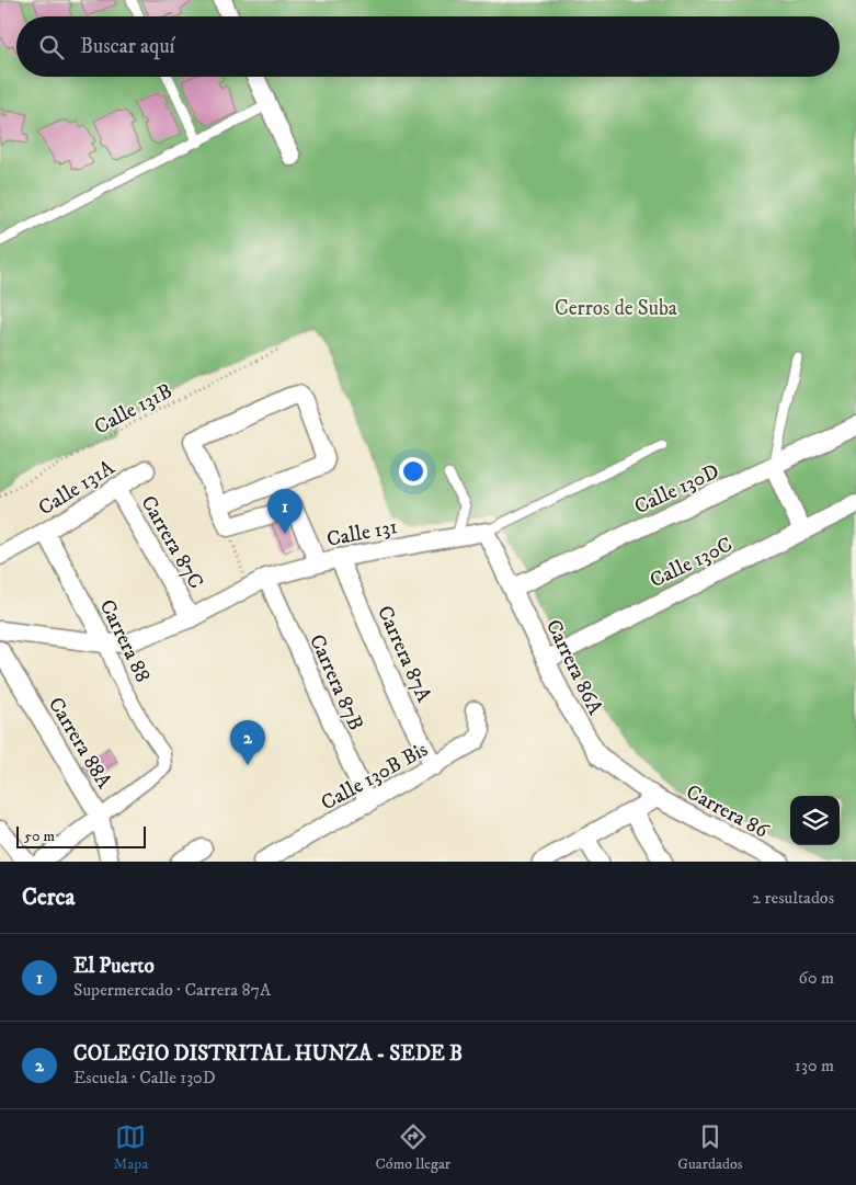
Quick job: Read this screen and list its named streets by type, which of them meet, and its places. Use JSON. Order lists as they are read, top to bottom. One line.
{"streets":{"street":["Calle 131A","Calle 130D","Calle 131","Carrera 87C","Calle 130C","Carrera 88","Carrera 87A","Carrera 86A","Carrera 87B","Carrera 88A","Calle 130B Bis","Carrera 86"],"path":["Calle 131B"]},"crossings":[["Calle 131A","Carrera 87C"],["Calle 131A","Carrera 88"],["Calle 130D","Carrera 86A"],["Calle 131","Carrera 87C"],["Calle 131","Carrera 88"],["Calle 131","Carrera 87A"],["Calle 131","Carrera 86A"],["Calle 131","Carrera 87B"],["Calle 130C","Carrera 86A"],["Carrera 88","Carrera 88A"],["Carrera 87A","Calle 130B Bis"],["Carrera 86A","Carrera 86"],["Carrera 87B","Calle 130B Bis"]],"parks":["Cerros de Suba"],"scale_bar":"50 m","page":{"search":"Buscar aquí","pins":["1","2"],"scale":"50 m","heading":["Cerca","2 resultados"],"list":[{"mark":"1","name":"El Puerto","note":"Supermercado · Carrera 87A","value":"60 m"},{"mark":"2","name":"COLEGIO DISTRITAL HUNZA - SEDE B","note":"Escuela · Calle 130D","value":"130 m"}],"nav":["Mapa","Cómo llegar","Guardados"]}}
